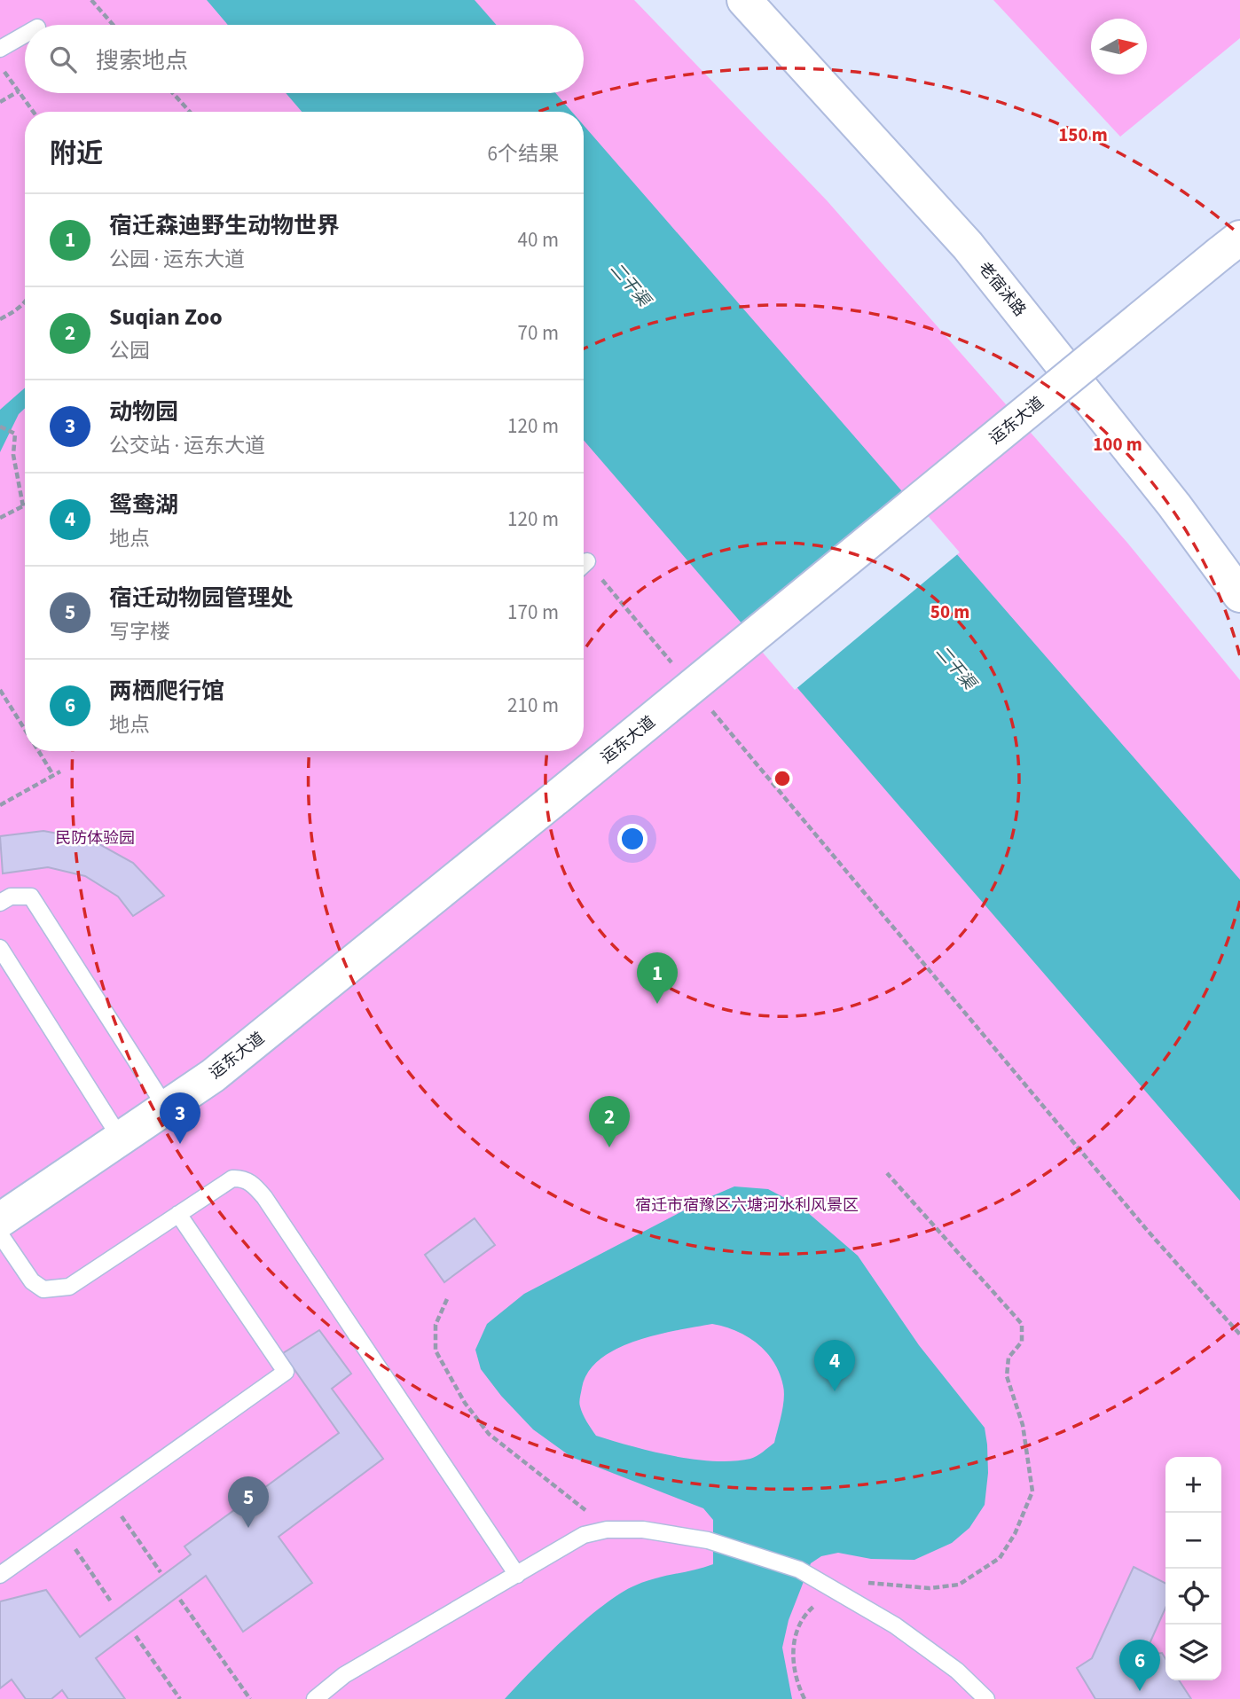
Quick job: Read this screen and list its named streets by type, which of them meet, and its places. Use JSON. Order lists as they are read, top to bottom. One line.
{"streets":{"main road":["老宿沭路","运东大道"]},"water":["二干渠"],"parks":["民防体验园","宿迁市宿豫区六塘河水利风景区"],"north":"right","page":{"search":"搜索地点","heading":["附近","6个结果"],"list":[{"mark":"1","name":"宿迁森迪野生动物世界","note":"公园 · 运东大道","value":"40 m"},{"mark":"2","name":"Suqian Zoo","note":"公园","value":"70 m"},{"mark":"3","name":"动物园","note":"公交站 · 运东大道","value":"120 m"},{"mark":"4","name":"鸳鸯湖","note":"地点","value":"120 m"},{"mark":"5","name":"宿迁动物园管理处","note":"写字楼","value":"170 m"},{"mark":"6","name":"两栖爬行馆","note":"地点","value":"210 m"}],"pins":["1","3","2","4","5","6"],"map_buttons":["+","−"]},"rings":["150 m","100 m","50 m"]}
